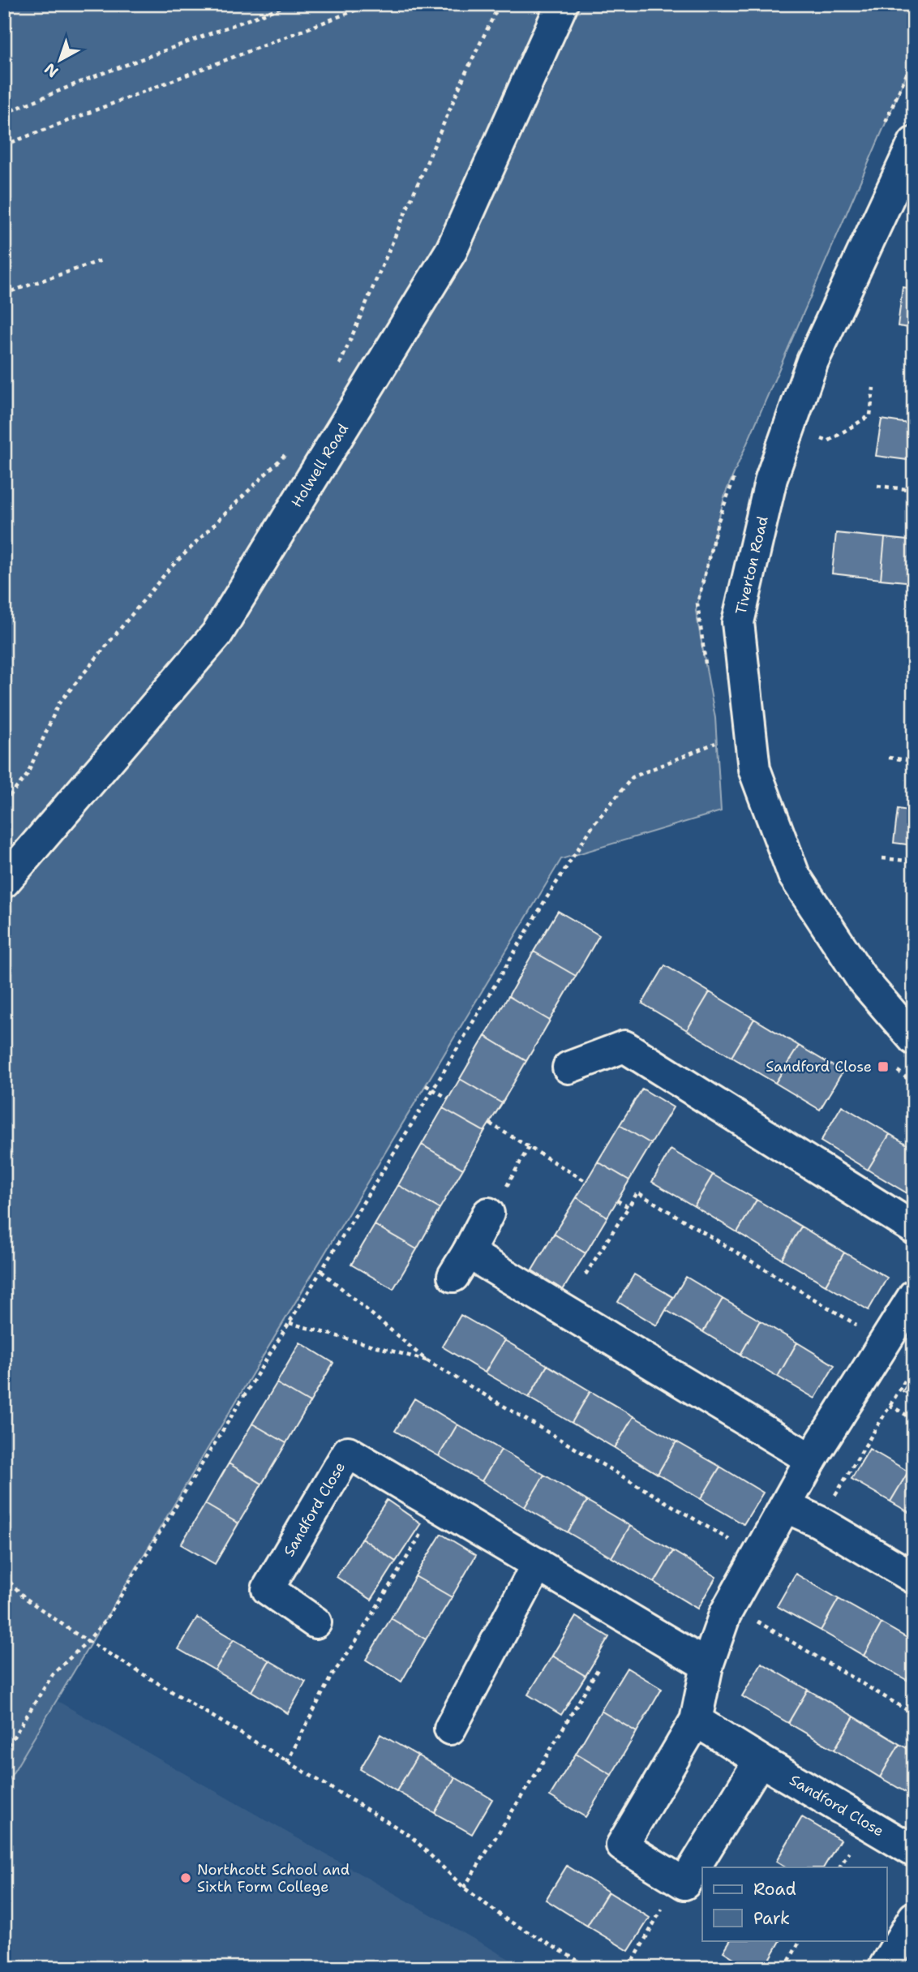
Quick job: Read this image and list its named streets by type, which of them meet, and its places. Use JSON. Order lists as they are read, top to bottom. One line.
{"streets":{"street":["Holwell Road","Tiverton Road","Sandford Close"]},"places":{"transit":["Sandford Close"],"other":["Northcott School and Sixth Form College"]},"legend":["Road","Park"],"north":"bottom left"}
